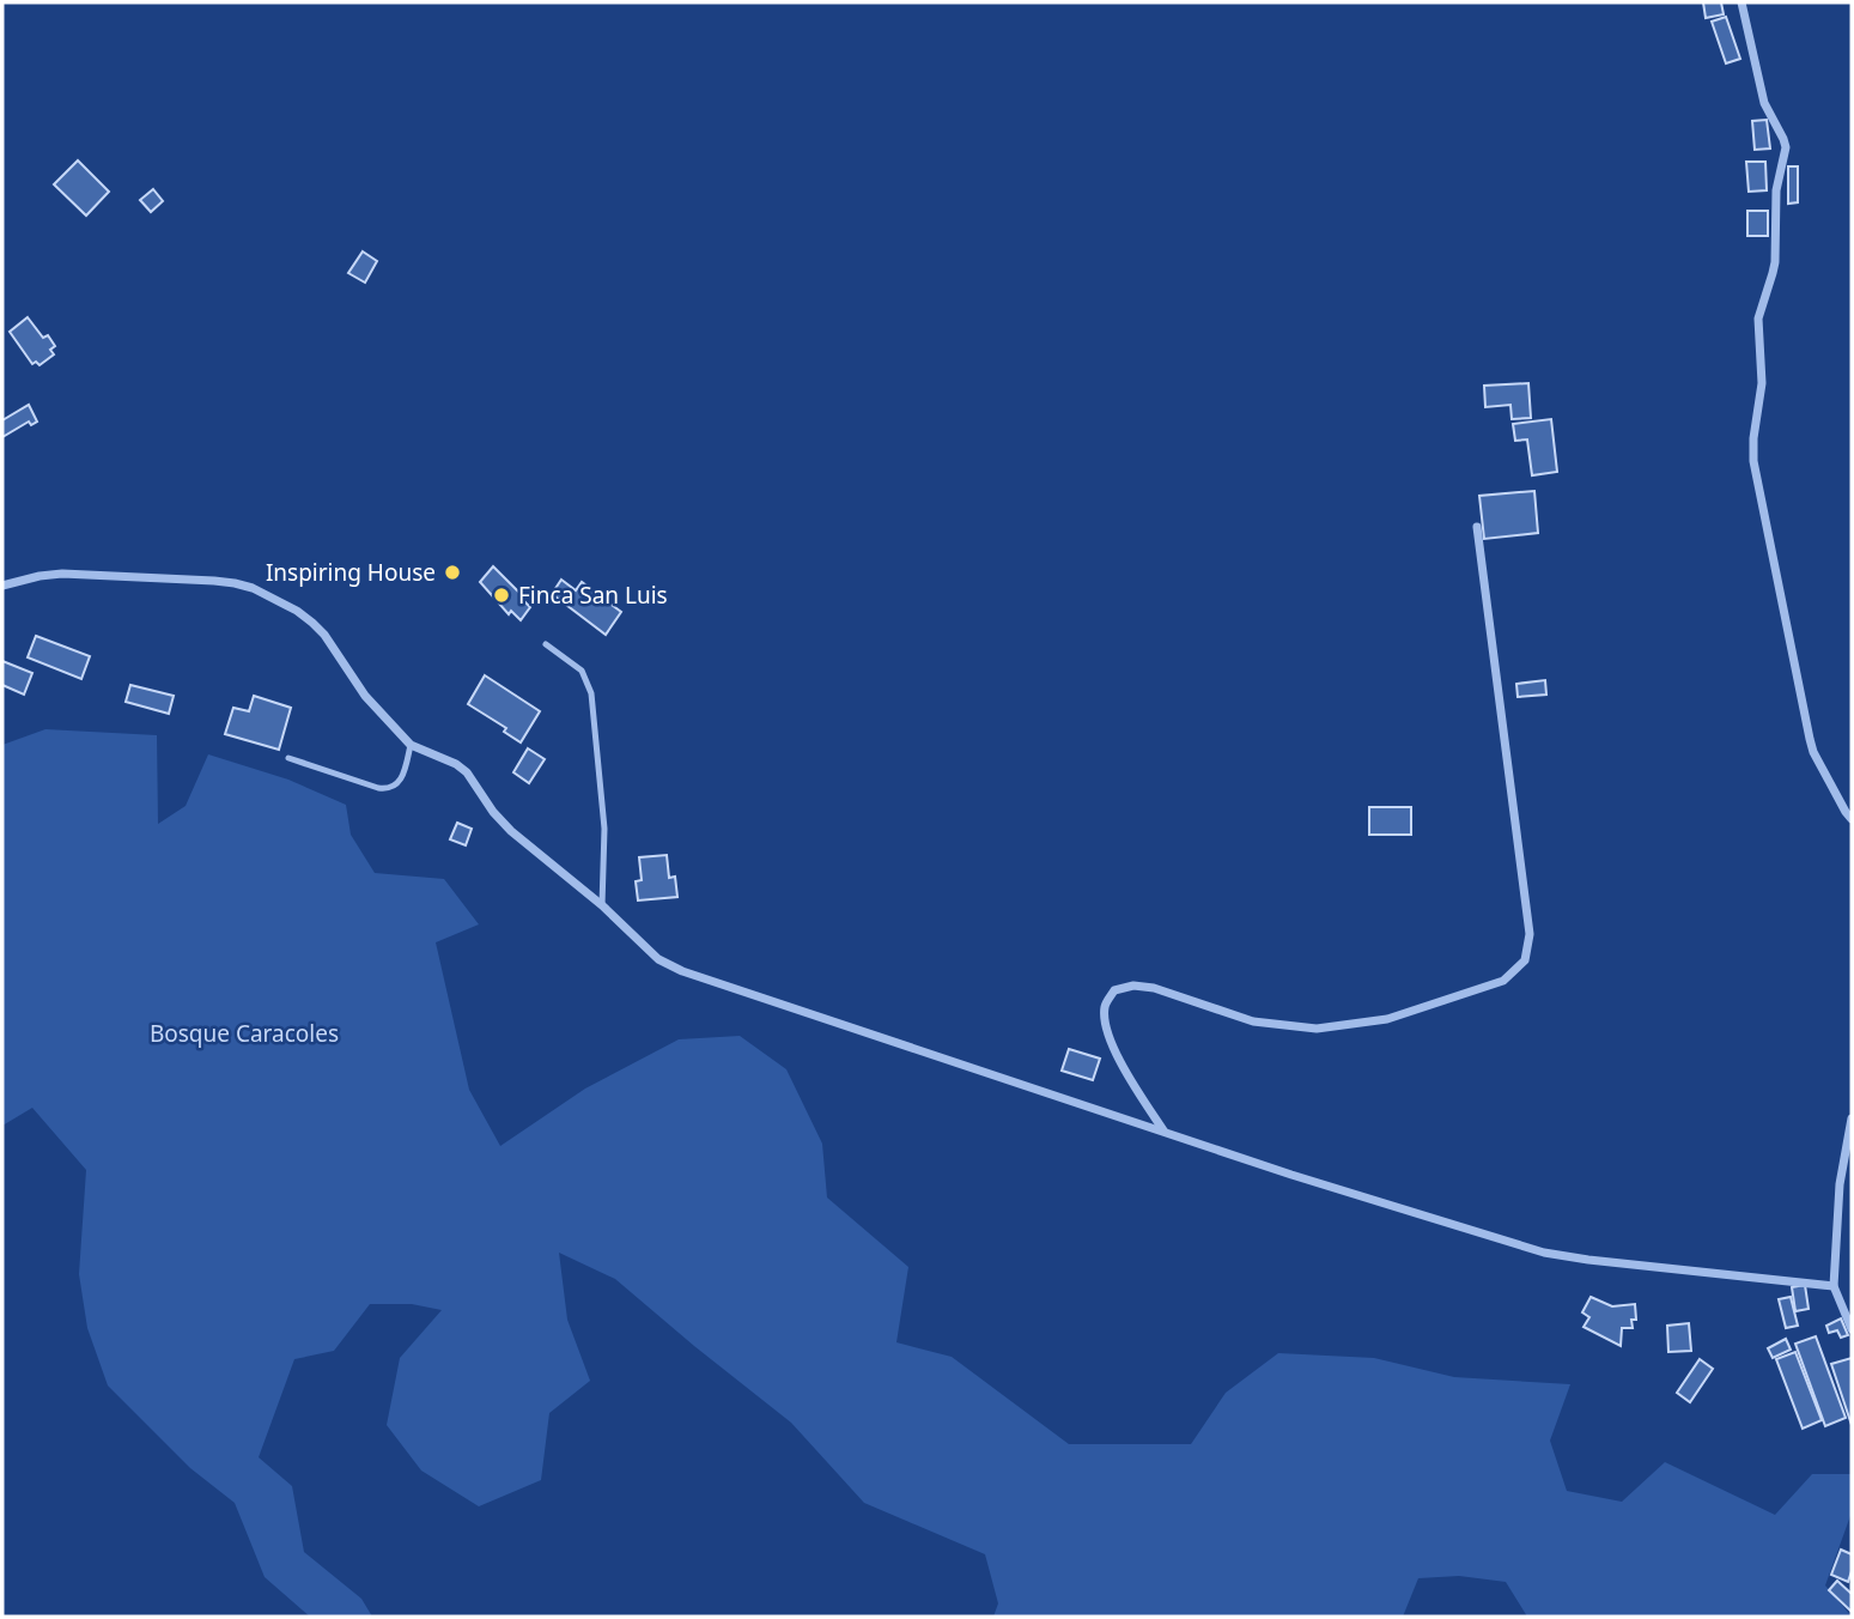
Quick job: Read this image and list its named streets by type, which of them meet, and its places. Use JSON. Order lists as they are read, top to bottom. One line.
{"parks":["Bosque Caracoles"],"places":["Inspiring House","Finca San Luis"]}
